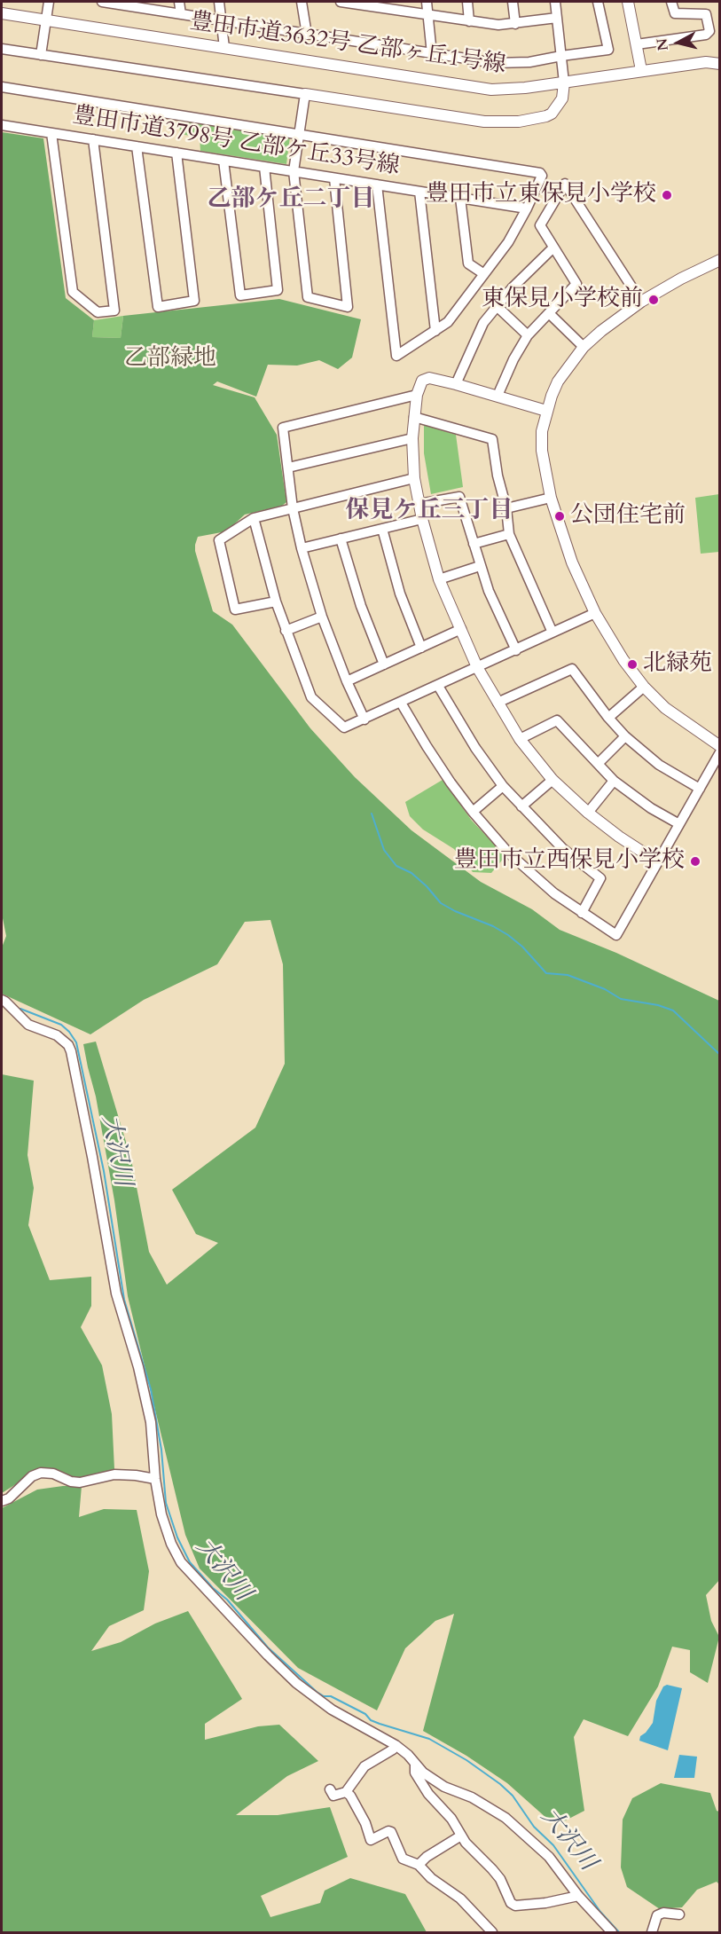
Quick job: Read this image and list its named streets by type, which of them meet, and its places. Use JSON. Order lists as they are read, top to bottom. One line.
{"streets":{"street":["豊田市道3632号 乙部ヶ丘1号線","豊田市道3798号 乙部ケ丘33号線"]},"districts":["乙部ケ丘二丁目","保見ケ丘三丁目"],"water":["大沢川"],"parks":["乙部緑地"],"places":["豊田市立東保見小学校","東保見小学校前","公団住宅前","北緑苑","豊田市立西保見小学校"],"north":"left"}
